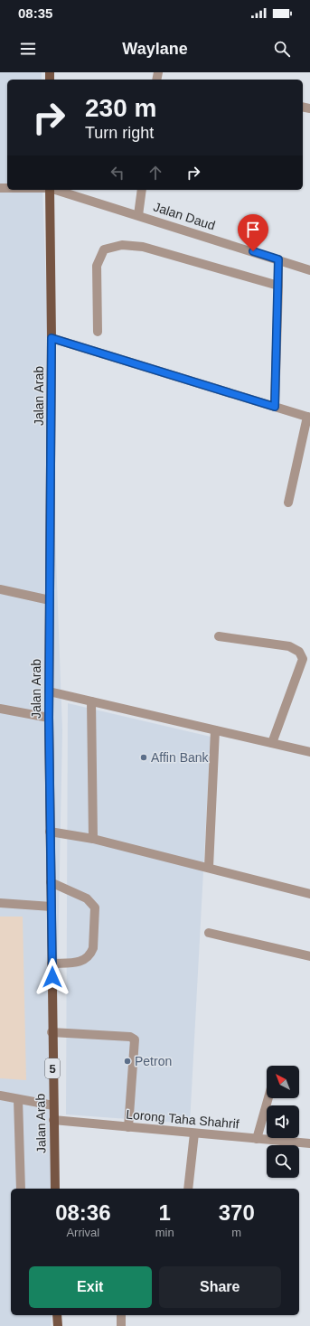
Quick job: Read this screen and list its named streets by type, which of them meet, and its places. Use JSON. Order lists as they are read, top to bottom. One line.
{"streets":{"main road":["Jalan Arab","5"],"street":["Jalan Daud","Lorong Taha Shahrif"]},"crossings":[["Jalan Arab","Lorong Taha Shahrif"]],"places":["Affin Bank","Petron"],"north":"top left","page":{"status":"08:35","header":"Waylane","turn":["230 m","Turn right"],"eta":["08:36","Arrival","1","min","370","m"],"buttons":["Exit","Share"]}}
